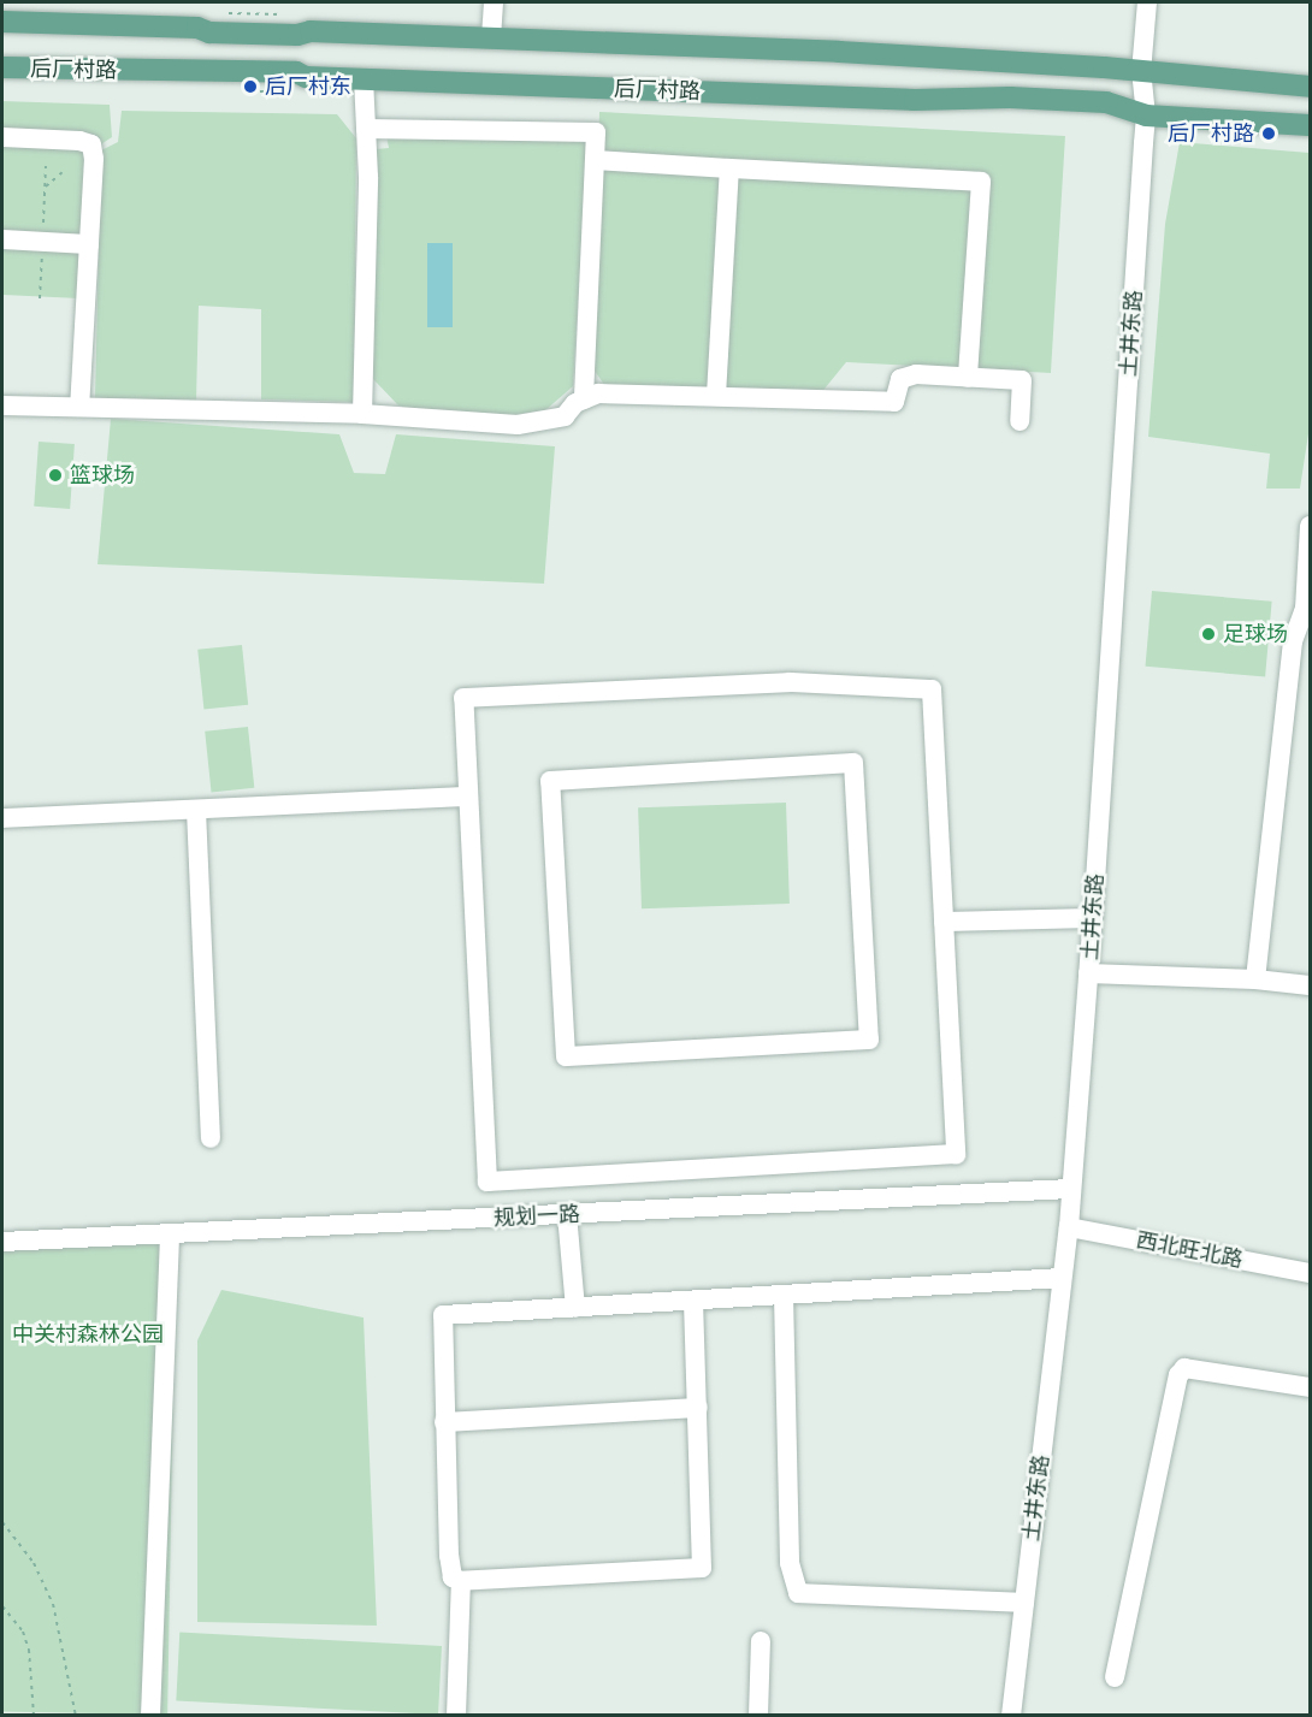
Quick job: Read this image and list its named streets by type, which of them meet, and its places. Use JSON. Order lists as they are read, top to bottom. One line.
{"streets":{"main road":["后厂村路"],"street":["土井东路","规划一路","西北旺北路"]},"crossings":[["后厂村路","土井东路"],["土井东路","规划一路"],["土井东路","西北旺北路"]],"parks":["中关村森林公园"],"places":["后厂村东","后厂村路","篮球场","足球场"]}
